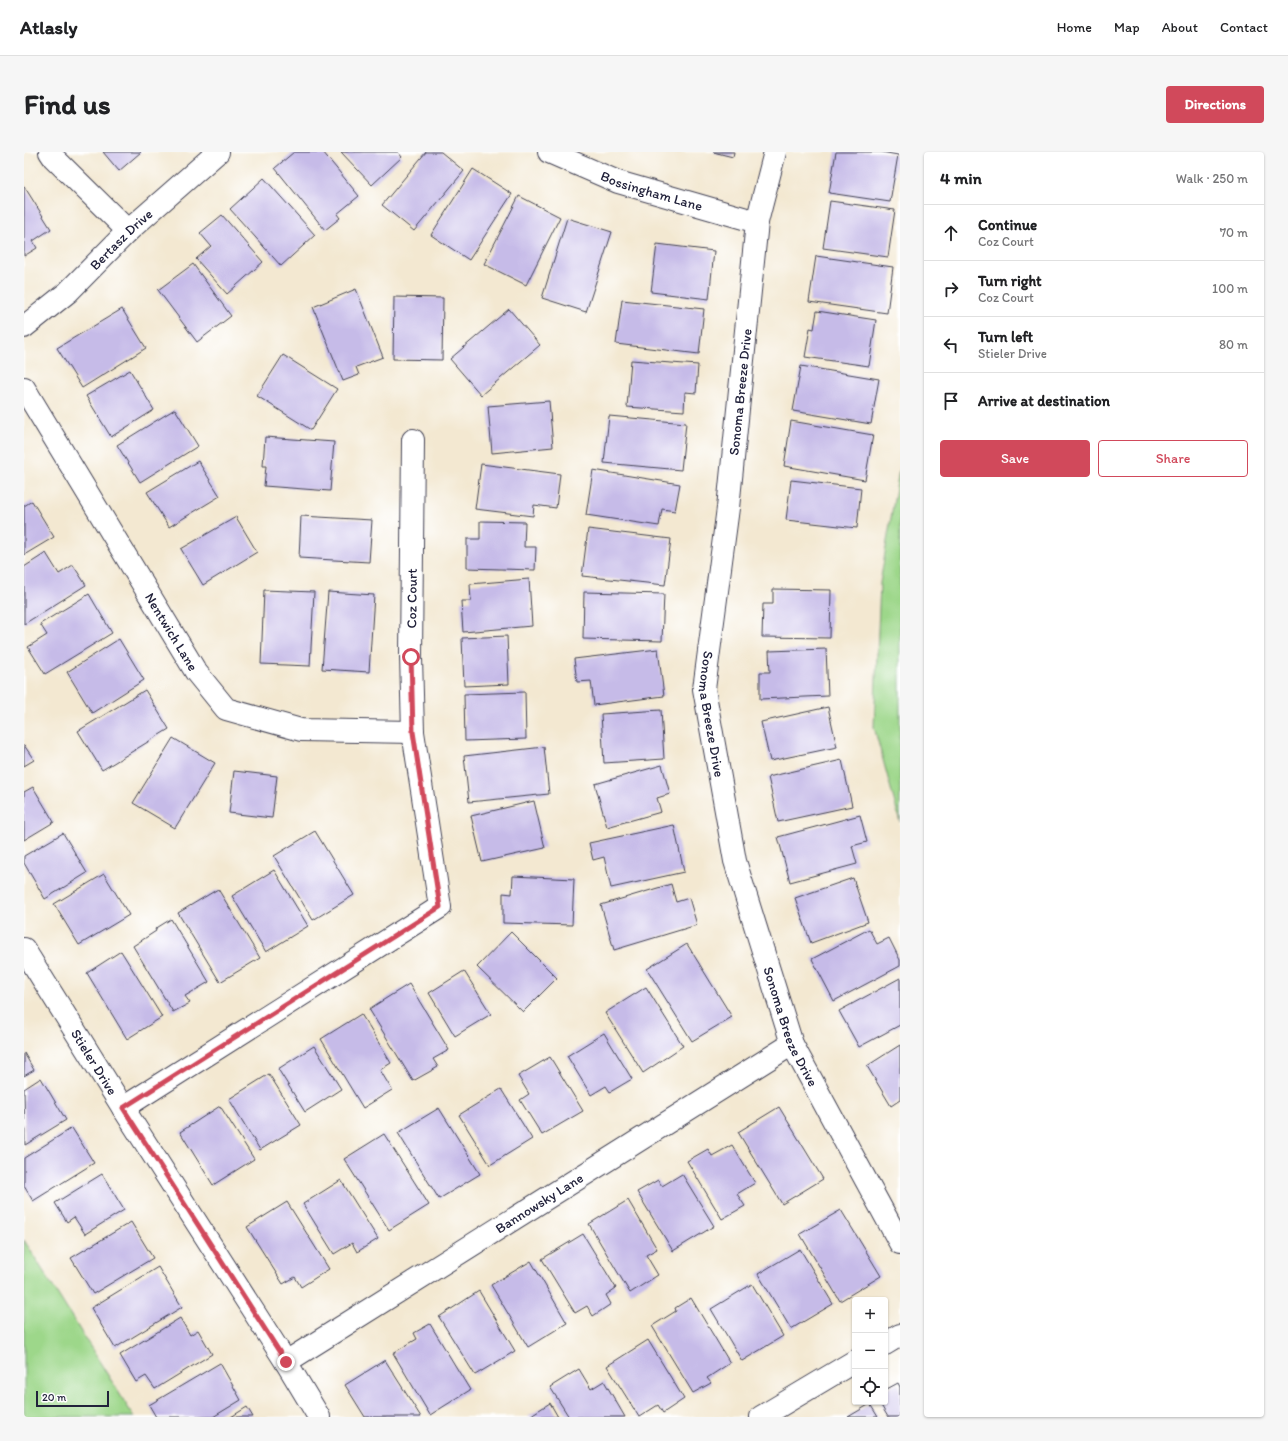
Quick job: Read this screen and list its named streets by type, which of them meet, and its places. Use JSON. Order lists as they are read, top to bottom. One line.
{"streets":{"street":["Bossingham Lane","Bertasz Drive","Sonoma Breeze Drive","Coz Court","Nentwich Lane","Stieler Drive","Bannowsky Lane"]},"crossings":[["Bossingham Lane","Sonoma Breeze Drive"],["Sonoma Breeze Drive","Bannowsky Lane"],["Coz Court","Nentwich Lane"],["Coz Court","Stieler Drive"],["Stieler Drive","Bannowsky Lane"]],"scale_bar":"20 m","page":{"header":"Atlasly","nav":["Home","Map","About","Contact"],"buttons":["Directions",["Save","Share"]],"title":"Find us","heading":["4 min","Walk · 250 m"],"list":[["Continue","Coz Court","70 m"],["Turn right","Coz Court","100 m"],["Turn left","Stieler Drive","80 m"],"Arrive at destination"],"map_buttons":["+","−"],"scale":"20 m"}}
